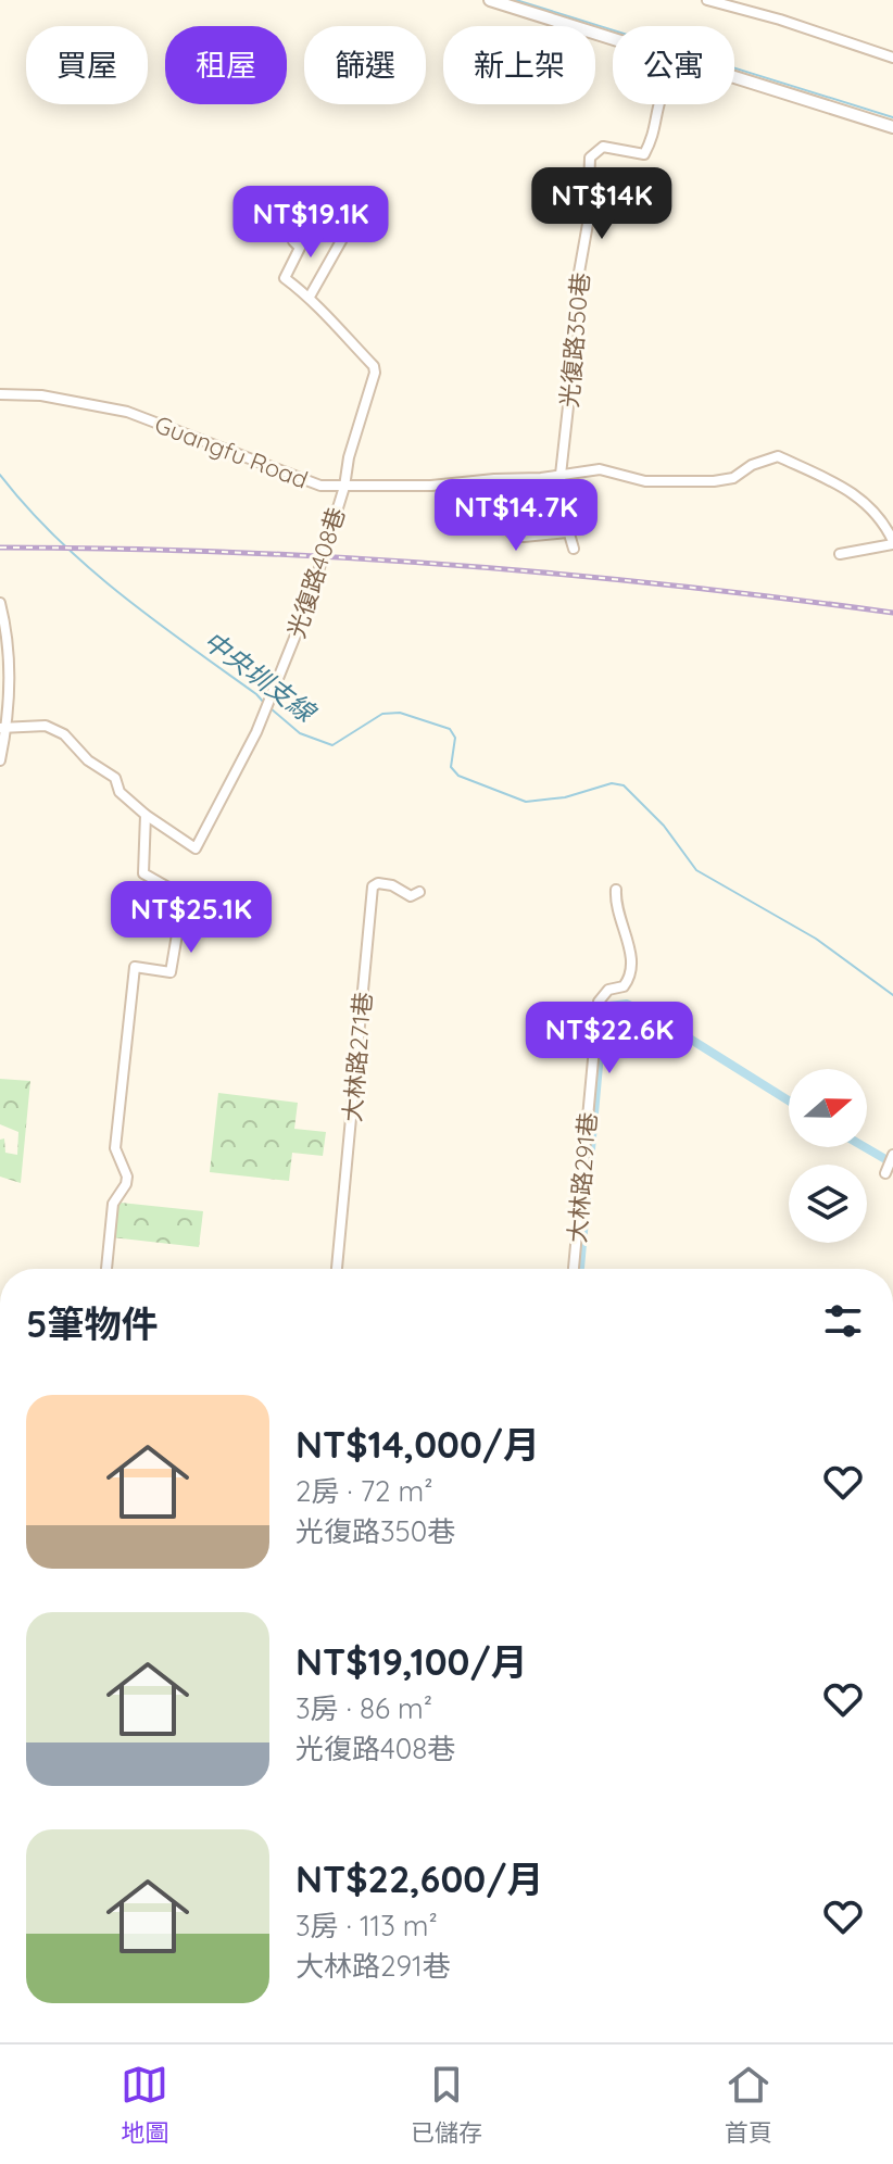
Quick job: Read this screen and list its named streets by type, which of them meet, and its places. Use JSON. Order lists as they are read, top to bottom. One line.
{"streets":{"street":["光復路350巷","Guangfu Road","光復路408巷","大林路271巷","大林路291巷"]},"crossings":[["光復路350巷","Guangfu Road"],["Guangfu Road","光復路408巷"]],"water":["中央圳支線"],"north":"right","page":{"chip":["買屋","租屋","篩選","新上架","公寓"],"price":["NT$14K","NT$19.1K","NT$14.7K","NT$25.1K","NT$22.6K"],"heading":"5筆物件","list":[{"name":"NT$14,000/月","note":"2房 · 72 m² · 光復路350巷"},{"name":"NT$19,100/月","note":"3房 · 86 m² · 光復路408巷"},{"name":"NT$22,600/月","note":"3房 · 113 m² · 大林路291巷"}],"tabs":["地圖","已儲存","首頁"]}}
